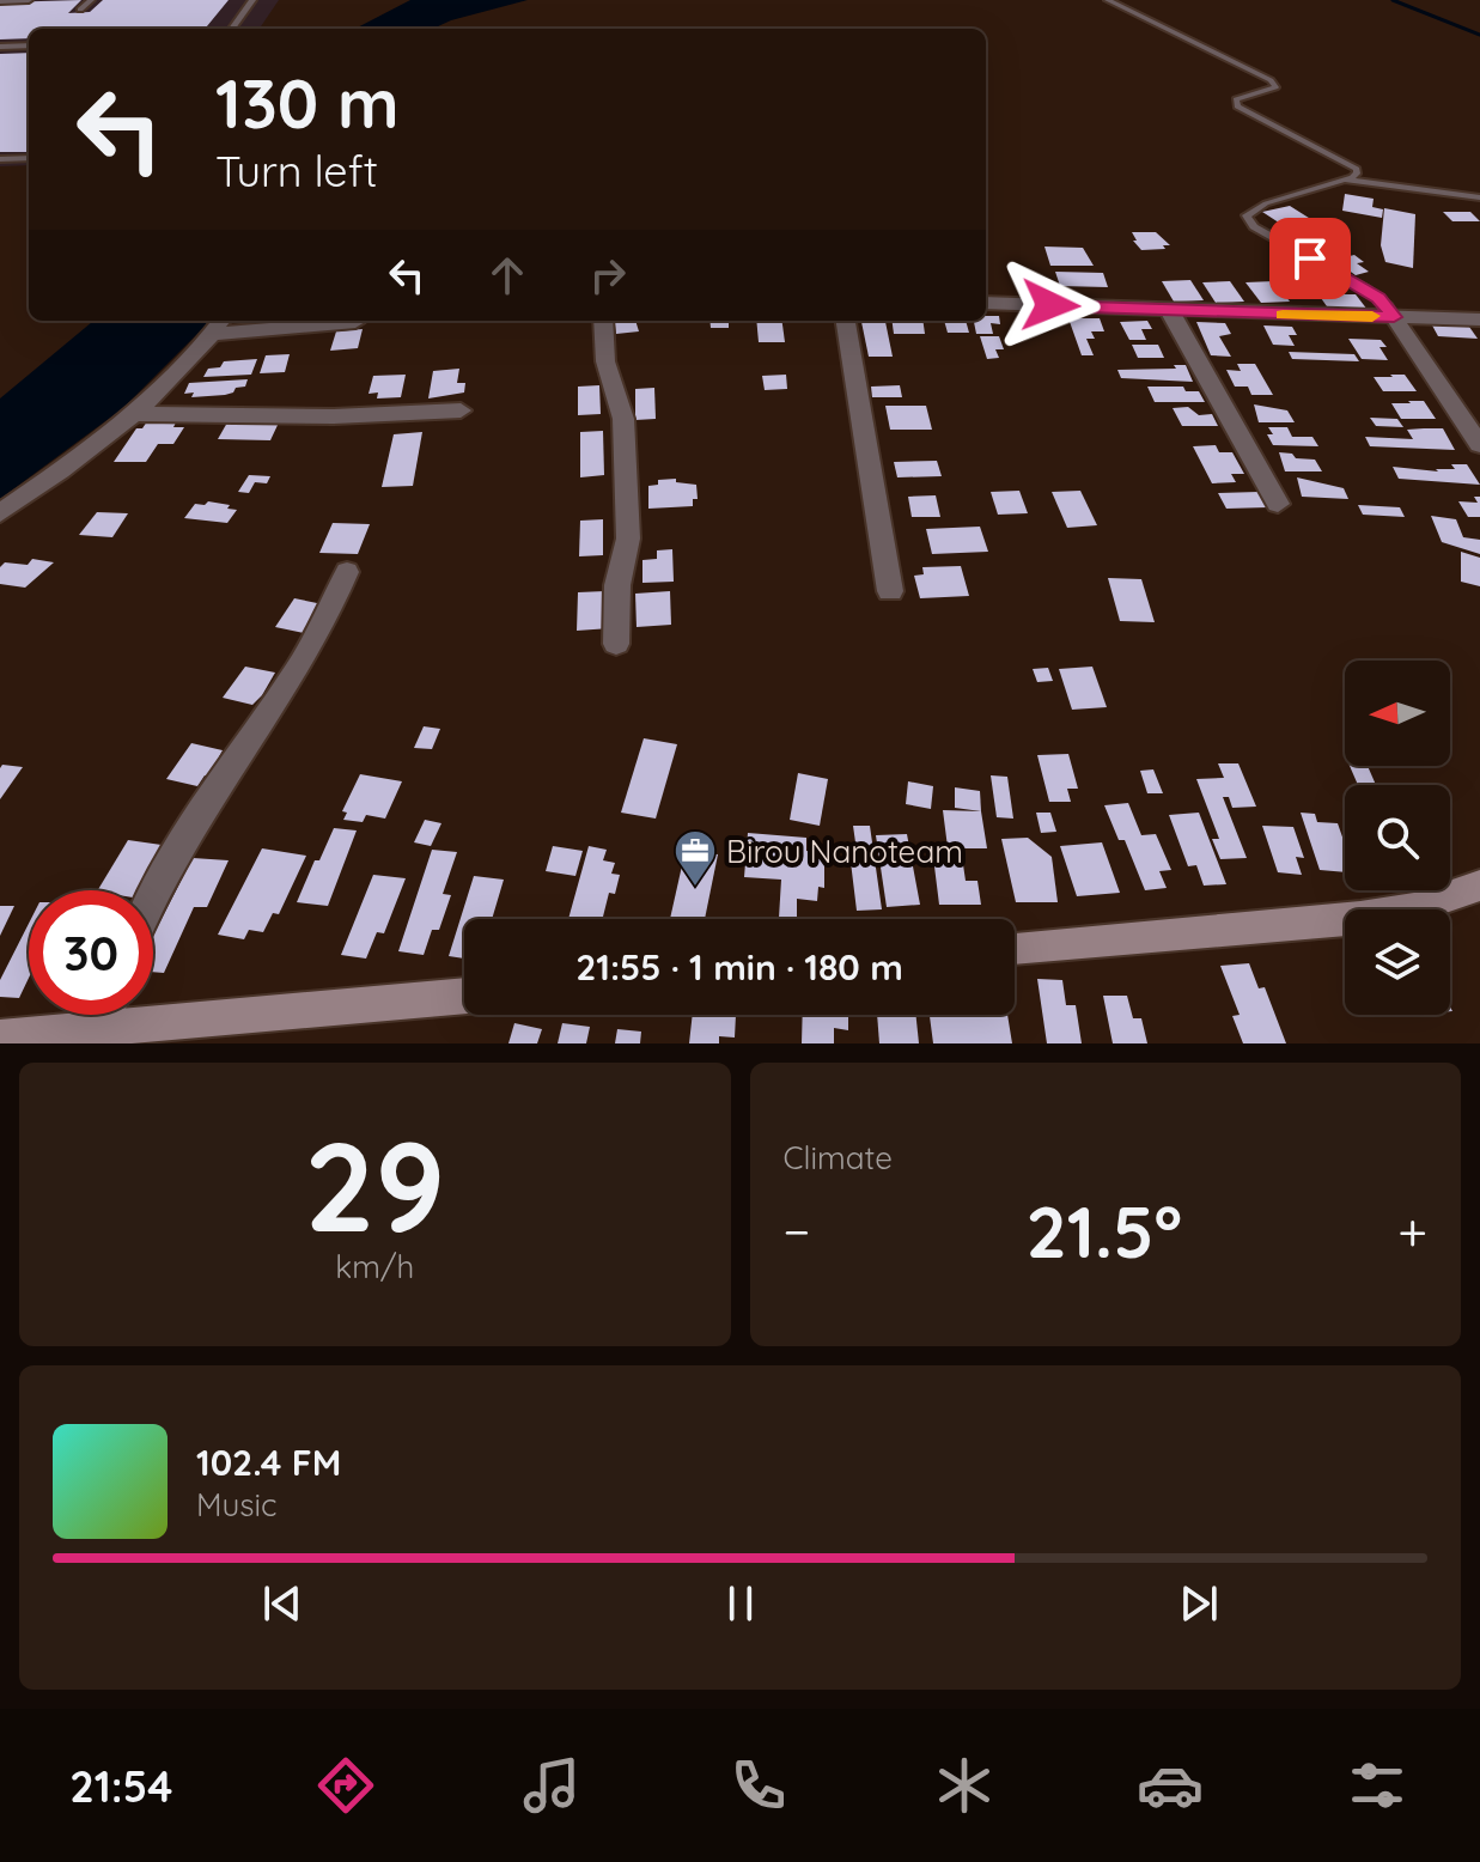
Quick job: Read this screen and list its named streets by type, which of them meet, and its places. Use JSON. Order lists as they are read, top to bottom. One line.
{"places":{"office":["Birou Nanoteam"]},"north":"left","page":{"turn":["130 m","Turn left"],"limit":"30","trip":"21:55 · 1 min · 180 m","tile":[["29","km/h"],"Climate"],"heat":["−","21.5°","+"],"song":["102.4 FM","Music"],"tabs":"21:54"}}
